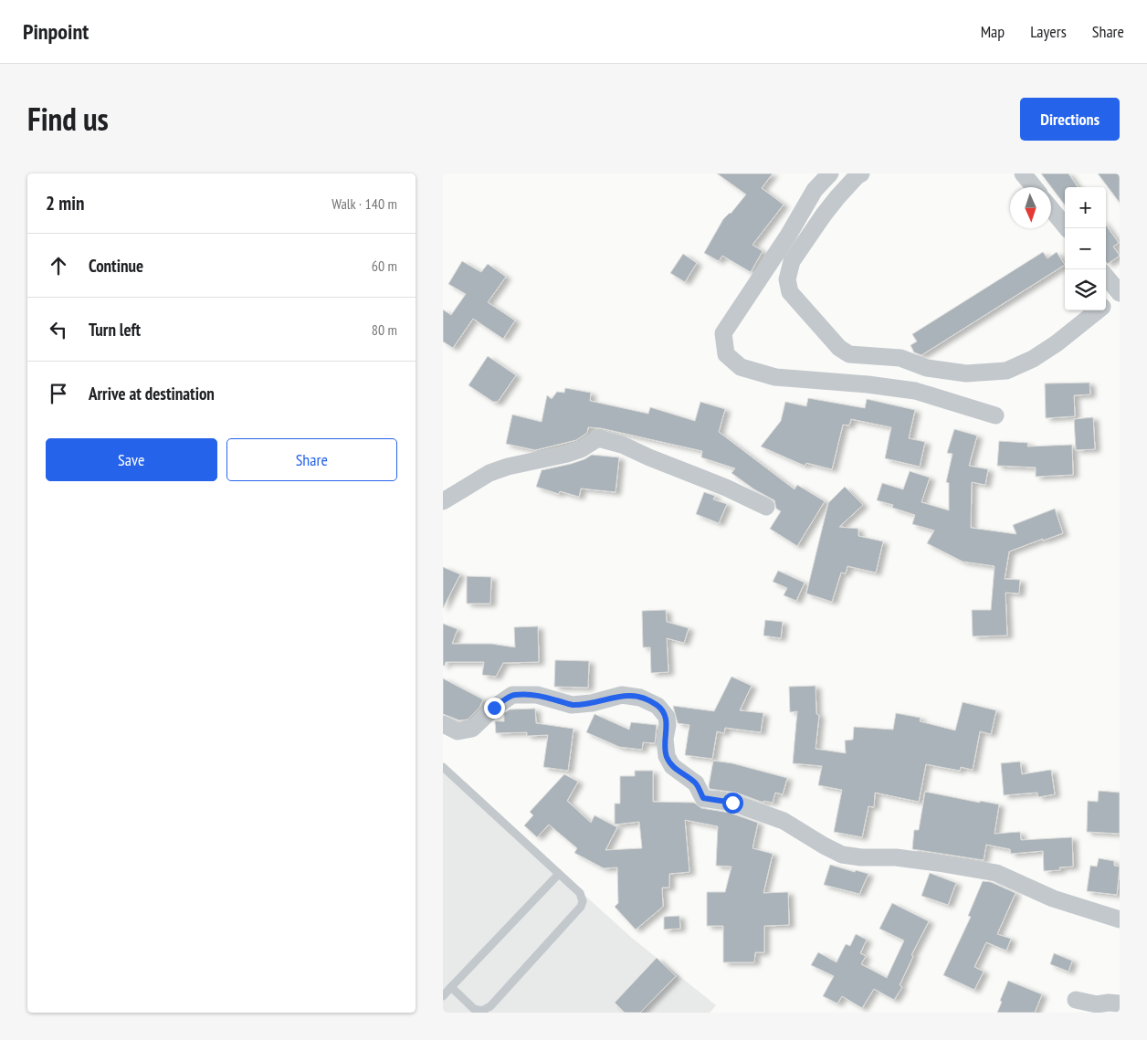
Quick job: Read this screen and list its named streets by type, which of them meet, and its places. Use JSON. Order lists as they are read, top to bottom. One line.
{"north":"bottom","page":{"header":"Pinpoint","nav":["Map","Layers","Share"],"title":"Find us","buttons":["Directions",["Save","Share"]],"heading":["2 min","Walk · 140 m"],"map_buttons":["+","−"],"list":[["Continue","60 m"],["Turn left","80 m"],"Arrive at destination"]}}
